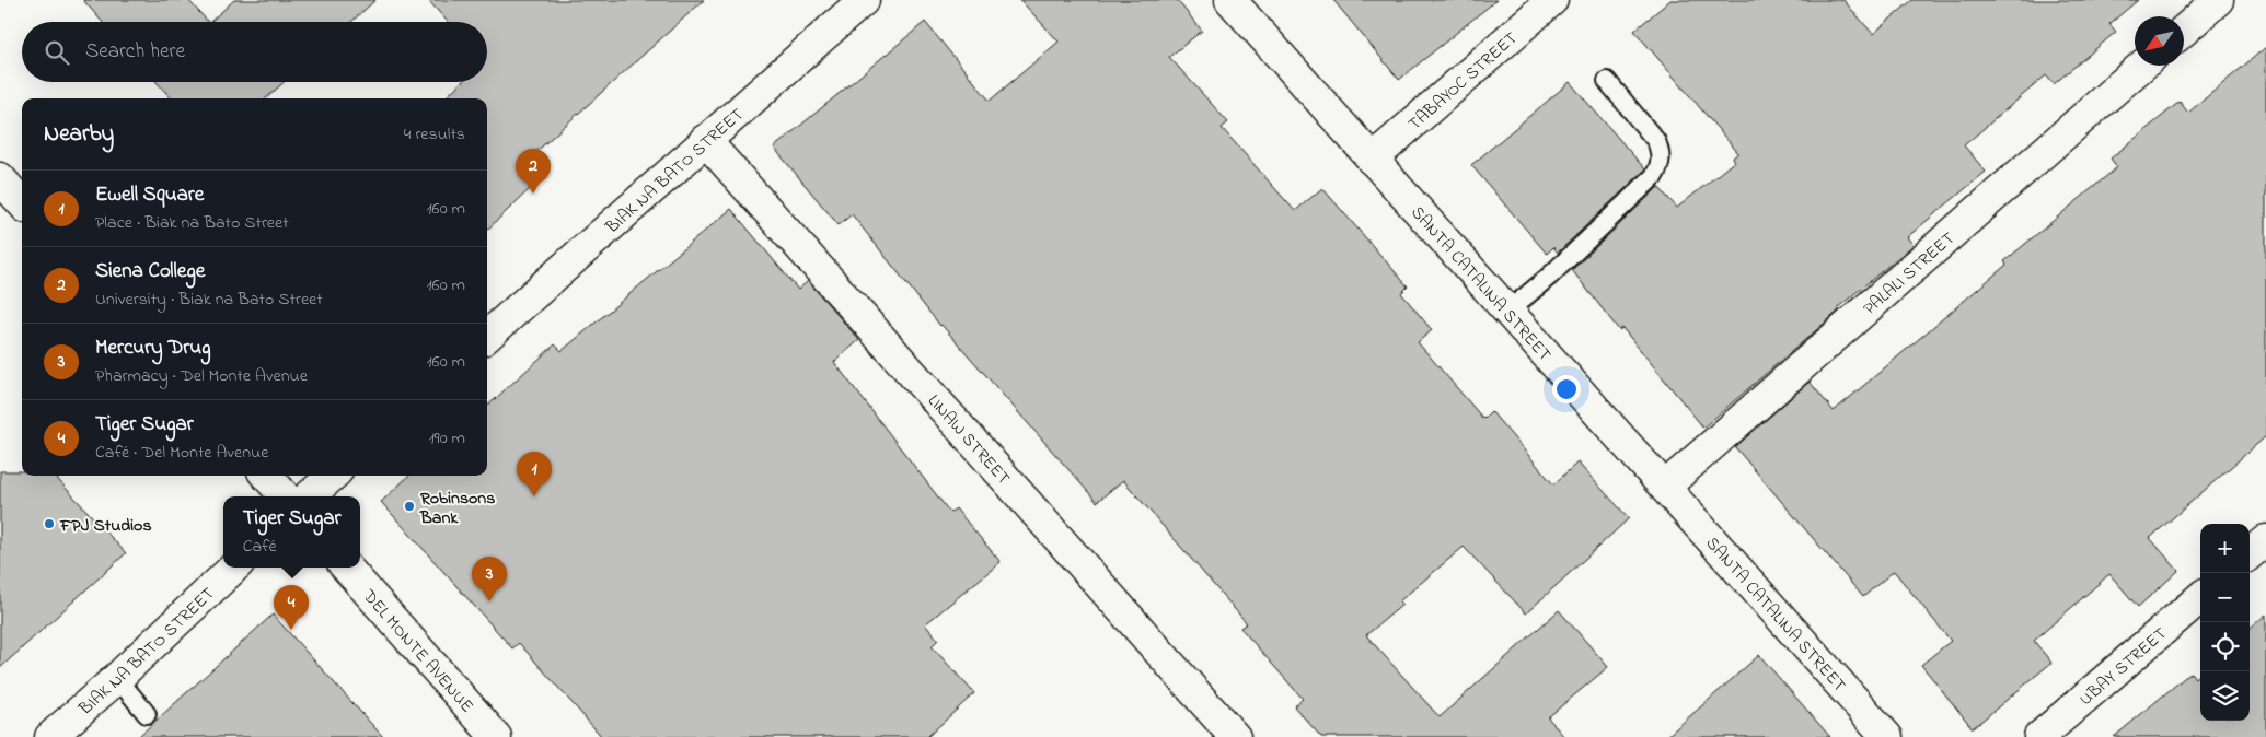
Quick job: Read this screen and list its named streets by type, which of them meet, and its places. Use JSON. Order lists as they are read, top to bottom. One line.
{"streets":{"street":["TABAYOC STREET","BIAK NA BATO STREET","PALALI STREET","SANTA CATALINA STREET","LINAW STREET","DEL MONTE AVENUE","UBAY STREET"]},"crossings":[["TABAYOC STREET","SANTA CATALINA STREET"],["BIAK NA BATO STREET","LINAW STREET"],["PALALI STREET","SANTA CATALINA STREET"]],"places":["Robinsons Bank","FPJ Studios"],"north":"bottom left","page":{"search":"Search here","heading":["Nearby","4 results"],"pins":["2","1","3","4"],"list":[{"mark":"1","name":"Ewell Square","note":"Place · Biak na Bato Street","value":"160 m"},{"mark":"2","name":"Siena College","note":"University · Biak na Bato Street","value":"160 m"},{"mark":"3","name":"Mercury Drug","note":"Pharmacy · Del Monte Avenue","value":"160 m"},{"mark":"4","name":"Tiger Sugar","note":"Café · Del Monte Avenue","value":"190 m"}],"popup":["Tiger Sugar","Café"],"map_buttons":["+","−"]}}
